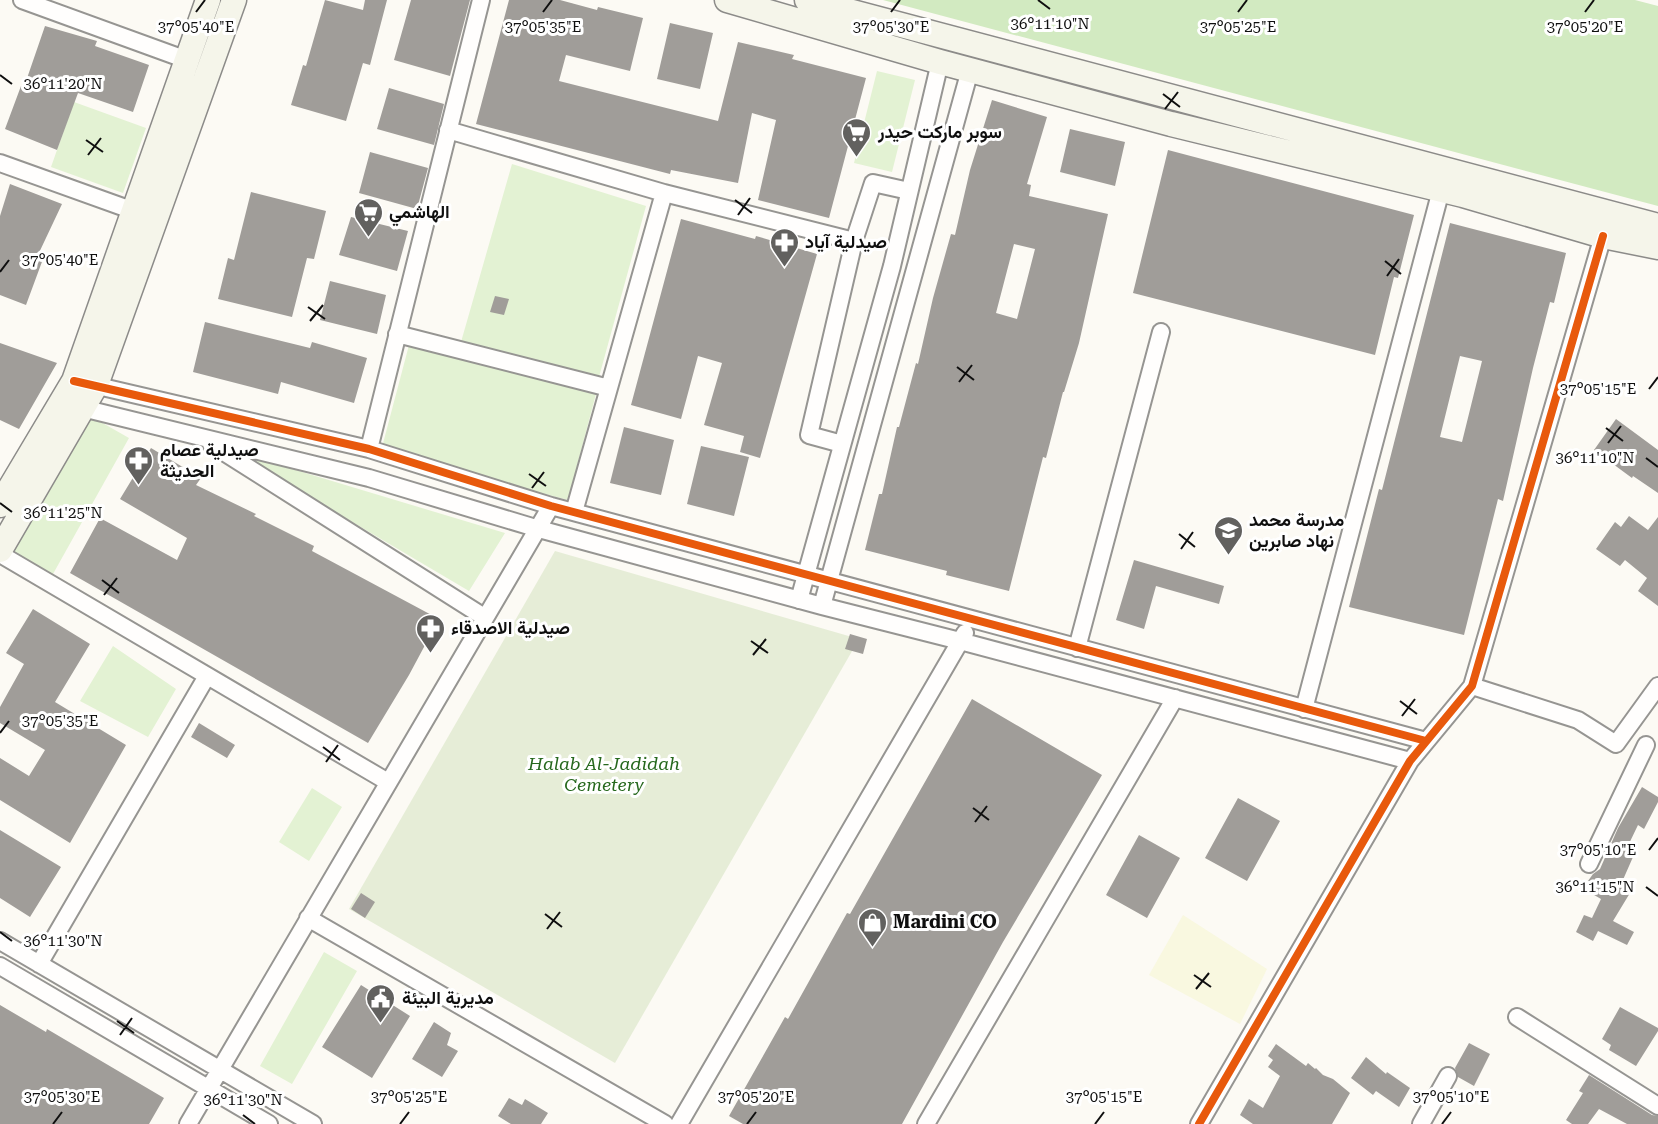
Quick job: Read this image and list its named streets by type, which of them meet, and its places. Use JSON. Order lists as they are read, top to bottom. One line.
{"parks":["Halab Al-Jadidah Cemetery"],"places":{"supermarket":["سوبر ماركت حيدر","الهاشمي"],"pharmacy":["صيدلية آياد","صيدلية عصام الحديثة","صيدلية الاصدقاء"],"school or university":["مدرسة محمد نهاد صابرين"],"shop":["Mardini CO"],"public building":["مديرية البيئة"]},"coordinates":["36°11'10\"N","37°05'40\"E","37°05'35\"E","37°05'30\"E","37°05'25\"E","37°05'20\"E","36°11'20\"N","37°05'15\"E","36°11'25\"N","37°05'10\"E","36°11'15\"N","36°11'30\"N"]}
